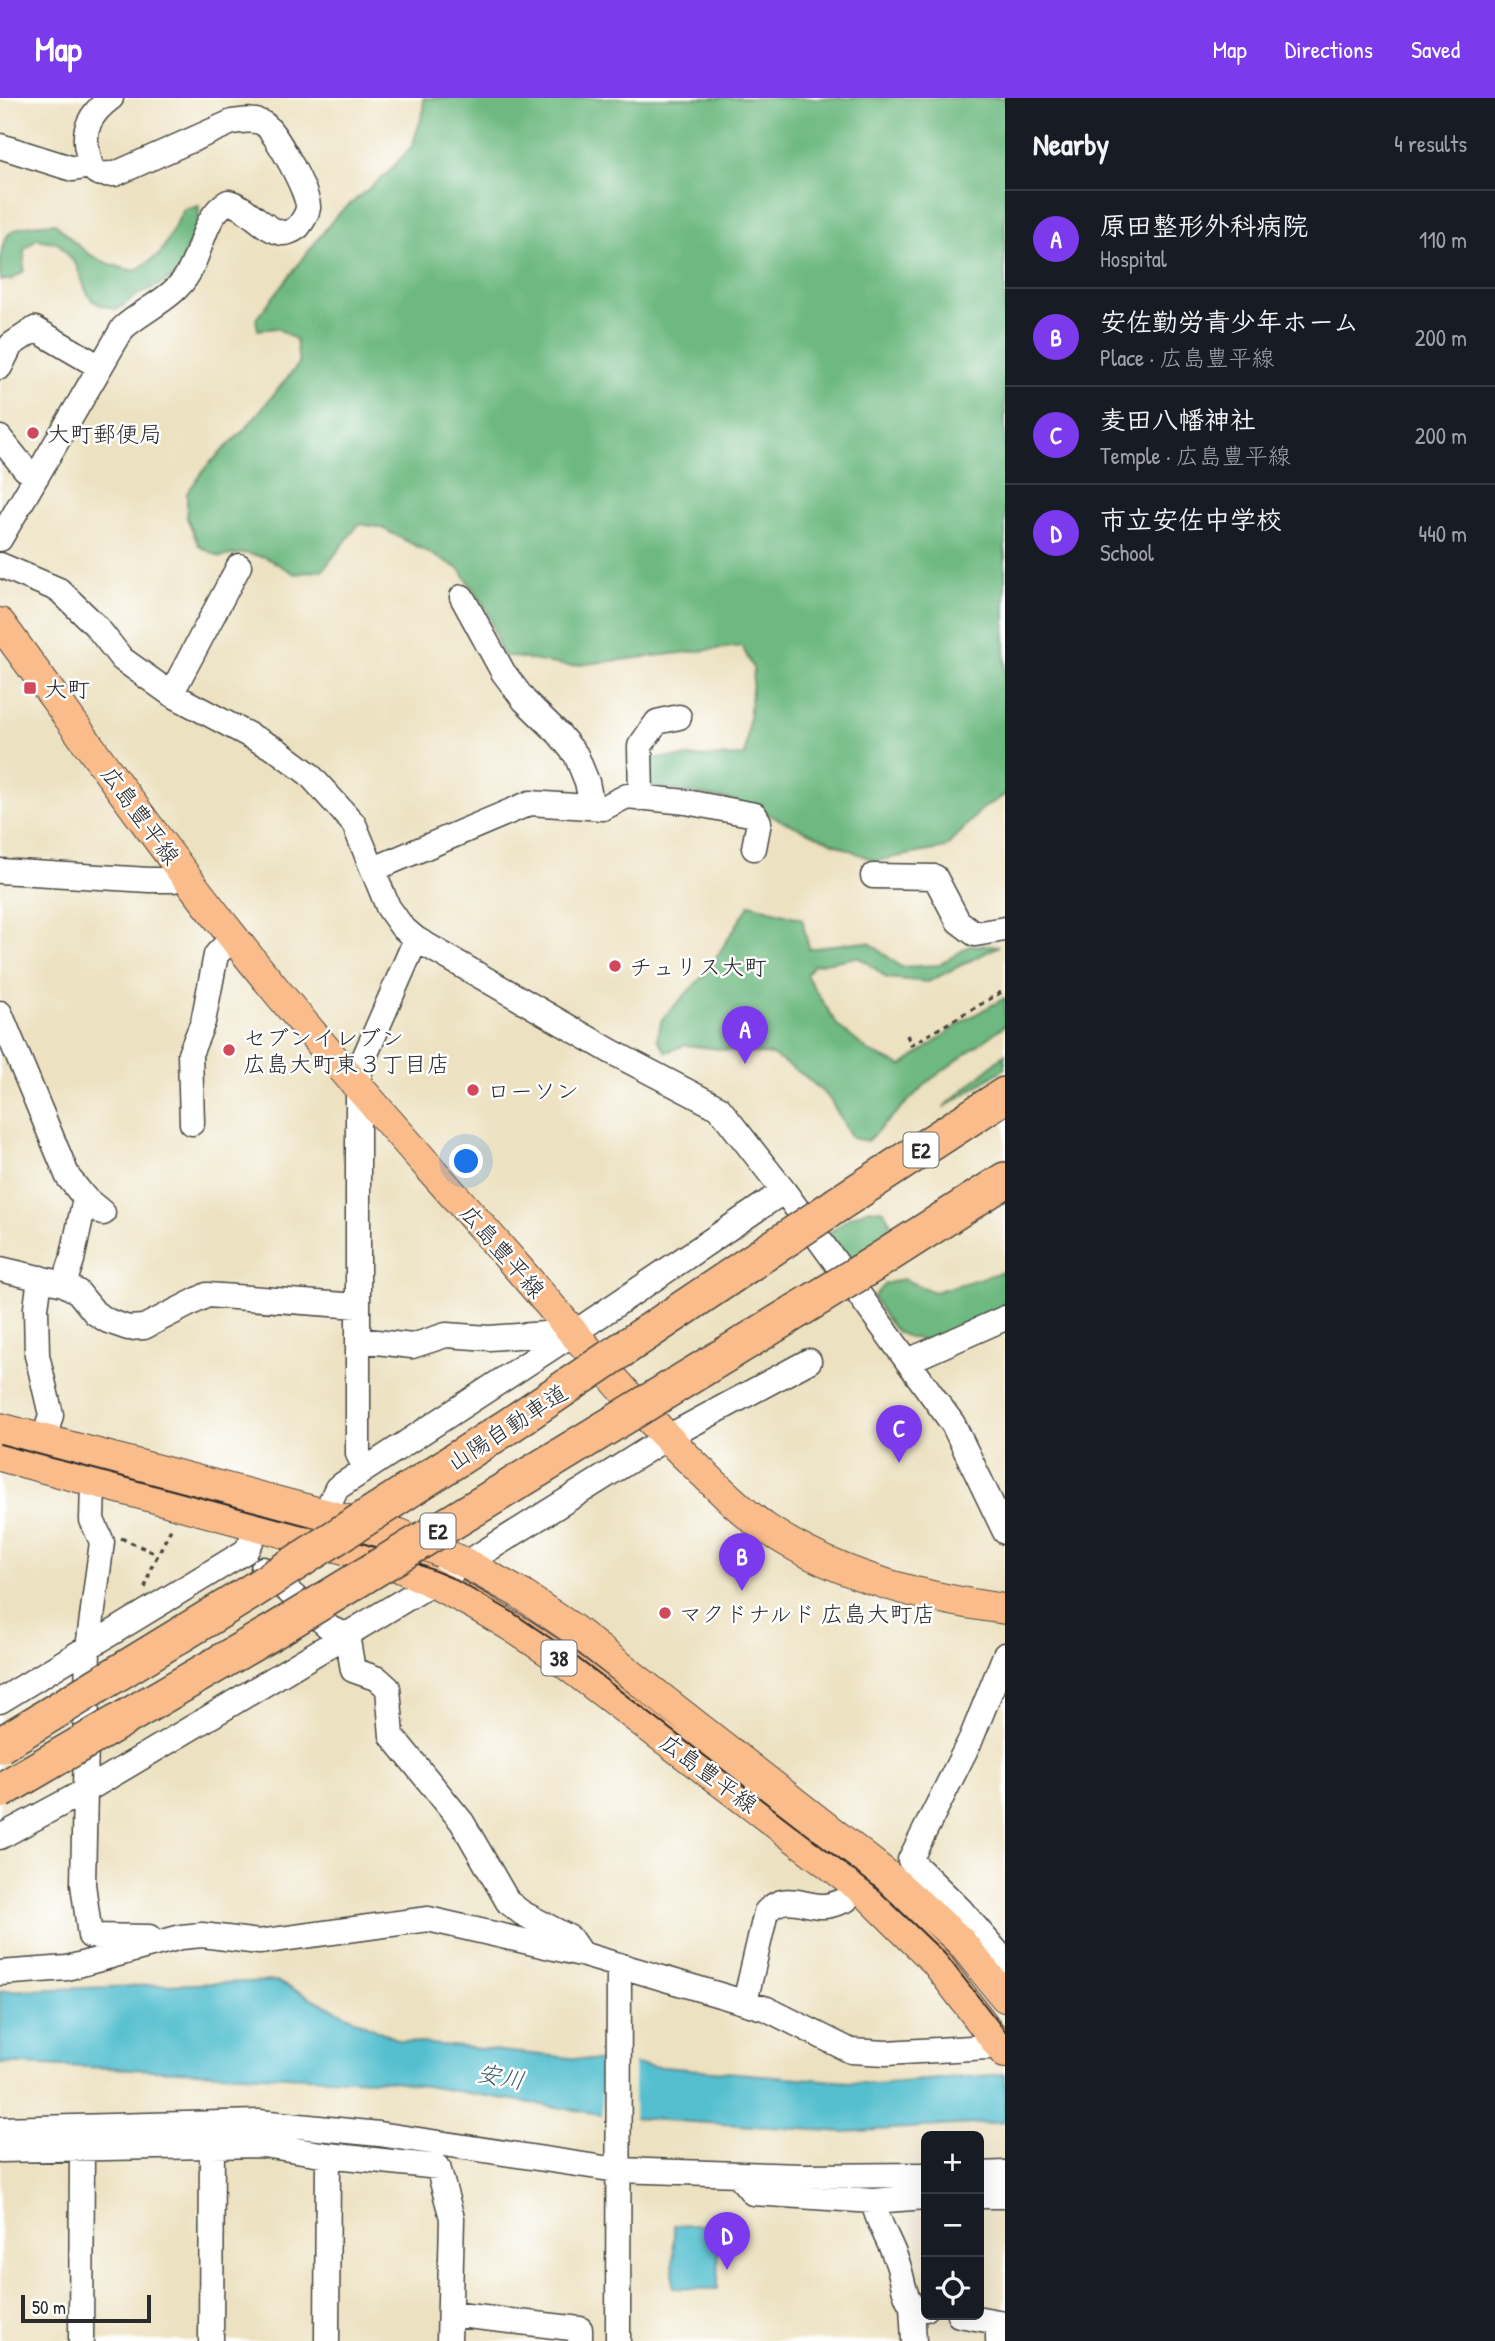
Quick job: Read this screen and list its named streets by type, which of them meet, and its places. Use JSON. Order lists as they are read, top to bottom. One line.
{"streets":{"highway":["E2","山陽自動車道"],"main road":["広島豊平線","38"]},"water":["安川"],"places":{"other":["大町郵便局","チュリス大町","セブンイレブン 広島大町東３丁目店","ローソン","マクドナルド 広島大町店"],"transit":["大町"]},"scale_bar":"50 m","page":{"header":"Map","nav":["Map","Directions","Saved"],"heading":["Nearby","4 results"],"list":[{"mark":"A","name":"原田整形外科病院","note":"Hospital","value":"110 m"},{"mark":"B","name":"安佐勤労青少年ホーム","note":"Place · 広島豊平線","value":"200 m"},{"mark":"C","name":"麦田八幡神社","note":"Temple · 広島豊平線","value":"200 m"},{"mark":"D","name":"市立安佐中学校","note":"School","value":"440 m"}],"pins":["A","C","B","D"],"map_buttons":["+","−"],"scale":"50 m"}}
